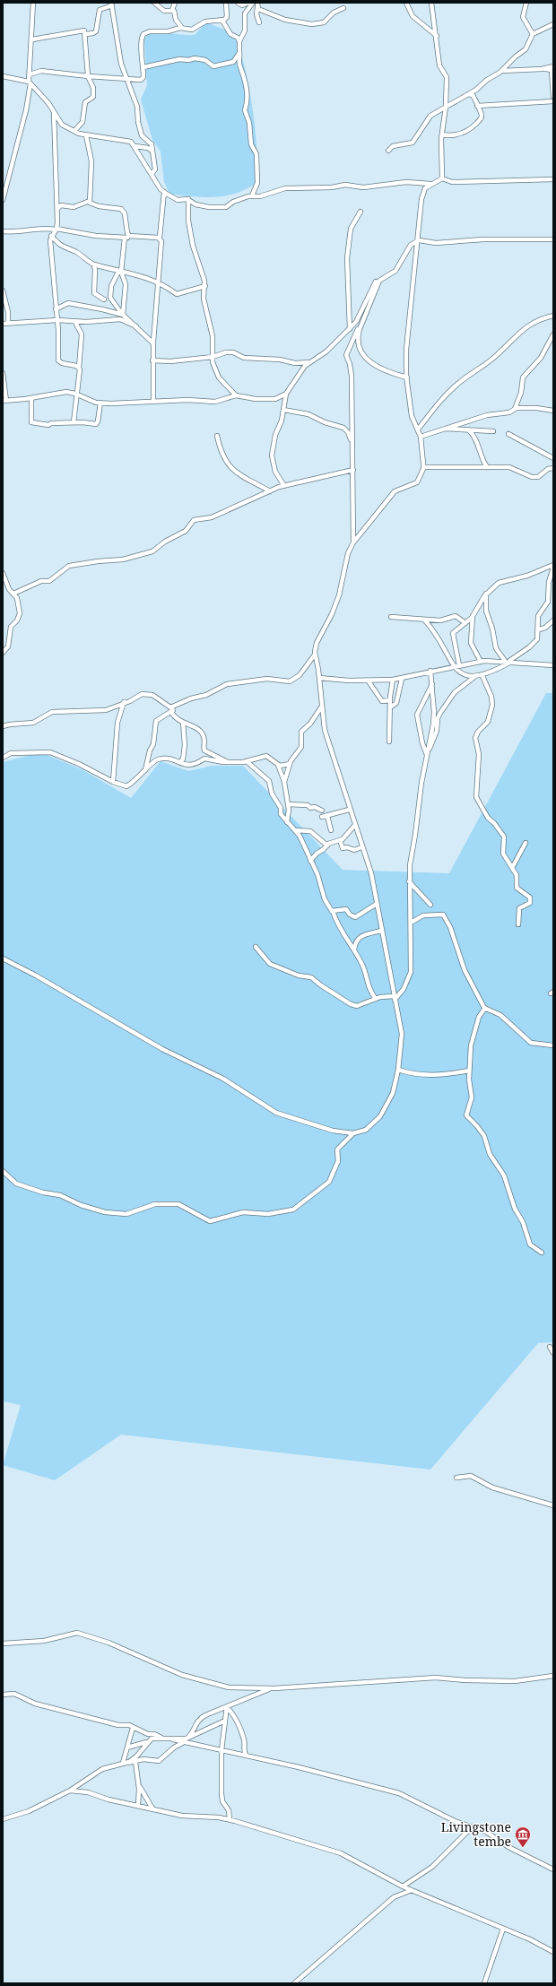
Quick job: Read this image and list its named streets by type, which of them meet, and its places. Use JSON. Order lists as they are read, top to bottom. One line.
{"places":{"museum":["Livingstone tembe"]}}
